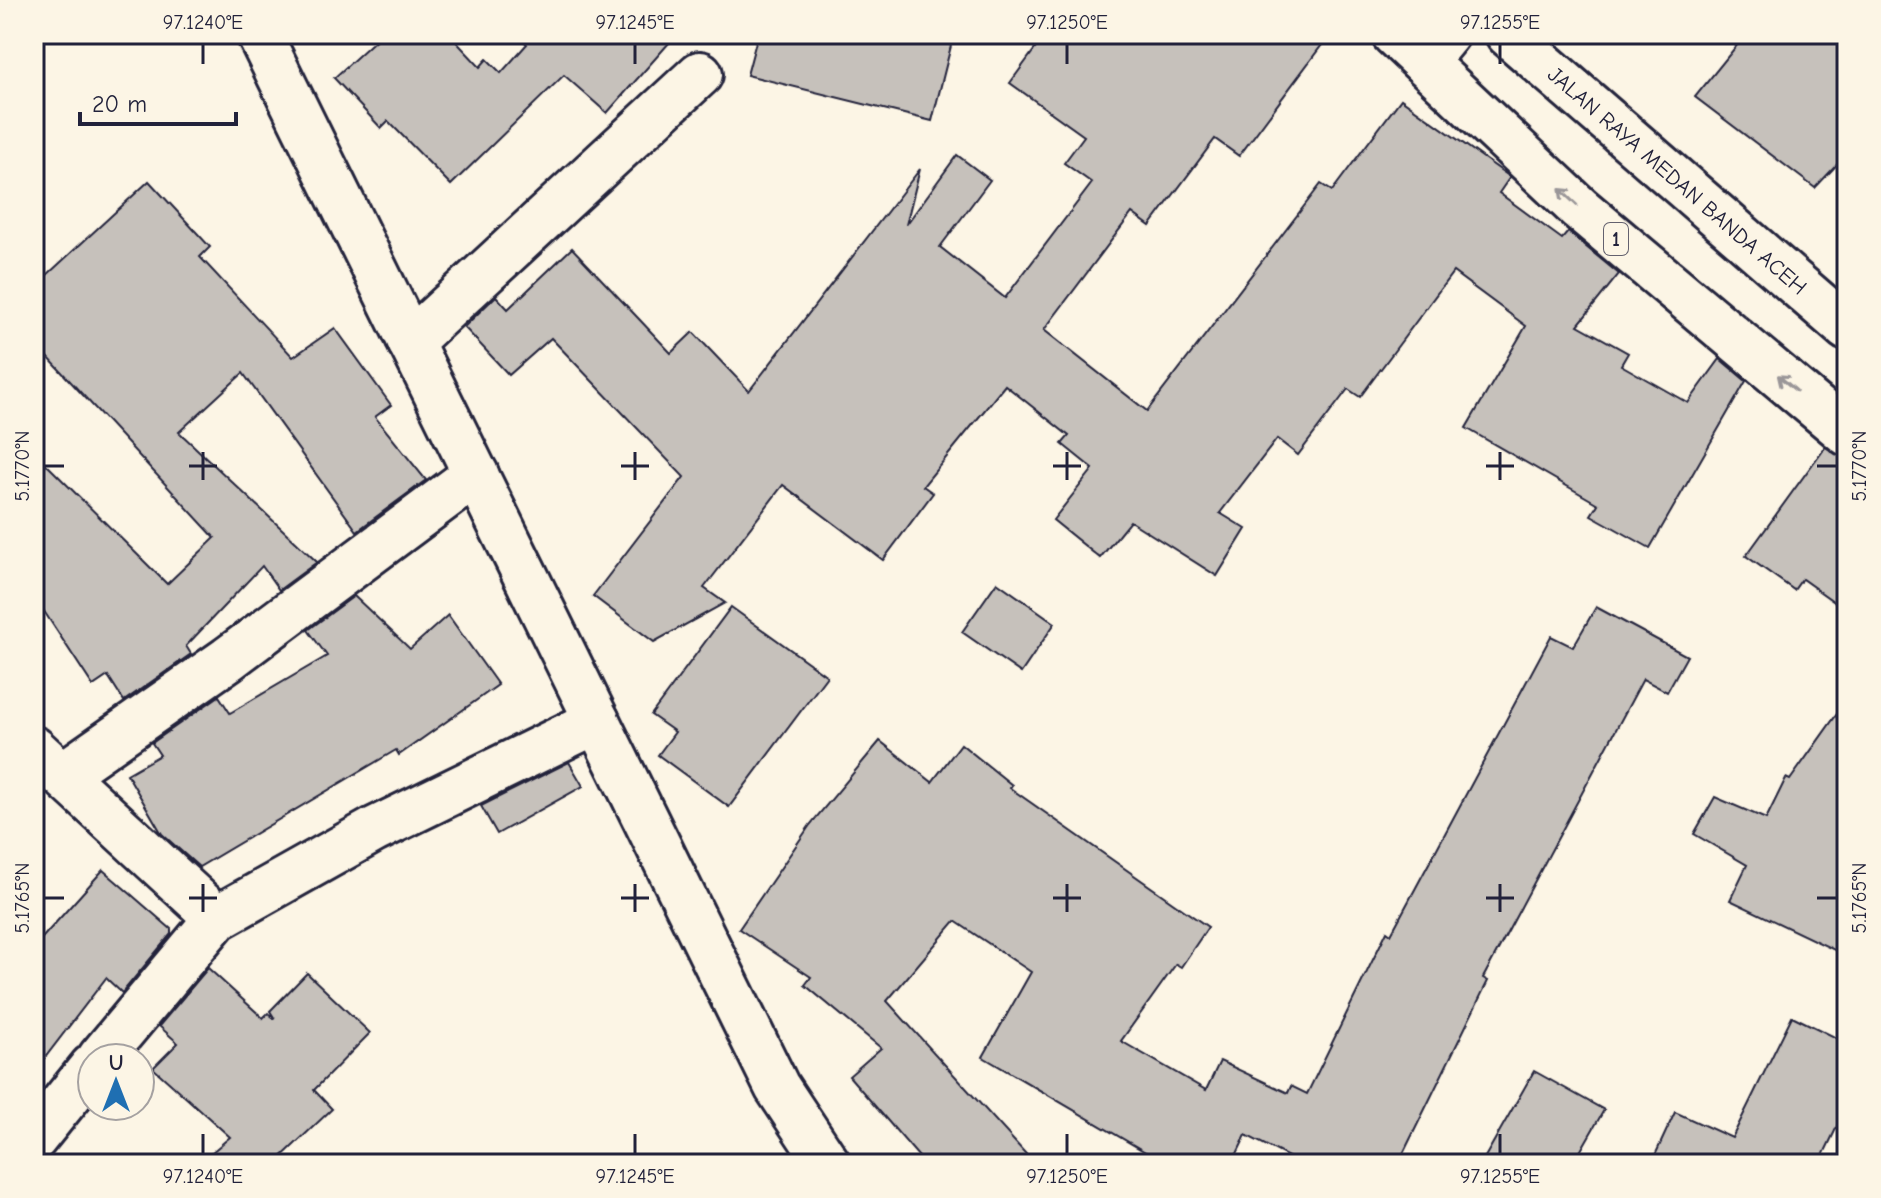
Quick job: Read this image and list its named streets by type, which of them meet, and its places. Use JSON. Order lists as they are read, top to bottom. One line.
{"streets":{"main road":["JALAN RAYA MEDAN BANDA ACEH","1"]},"scale_bar":"20 m","north":"top","coordinates":["97.1240°E","97.1245°E","97.1250°E","97.1255°E","5.1770°N","5.1765°N"]}
